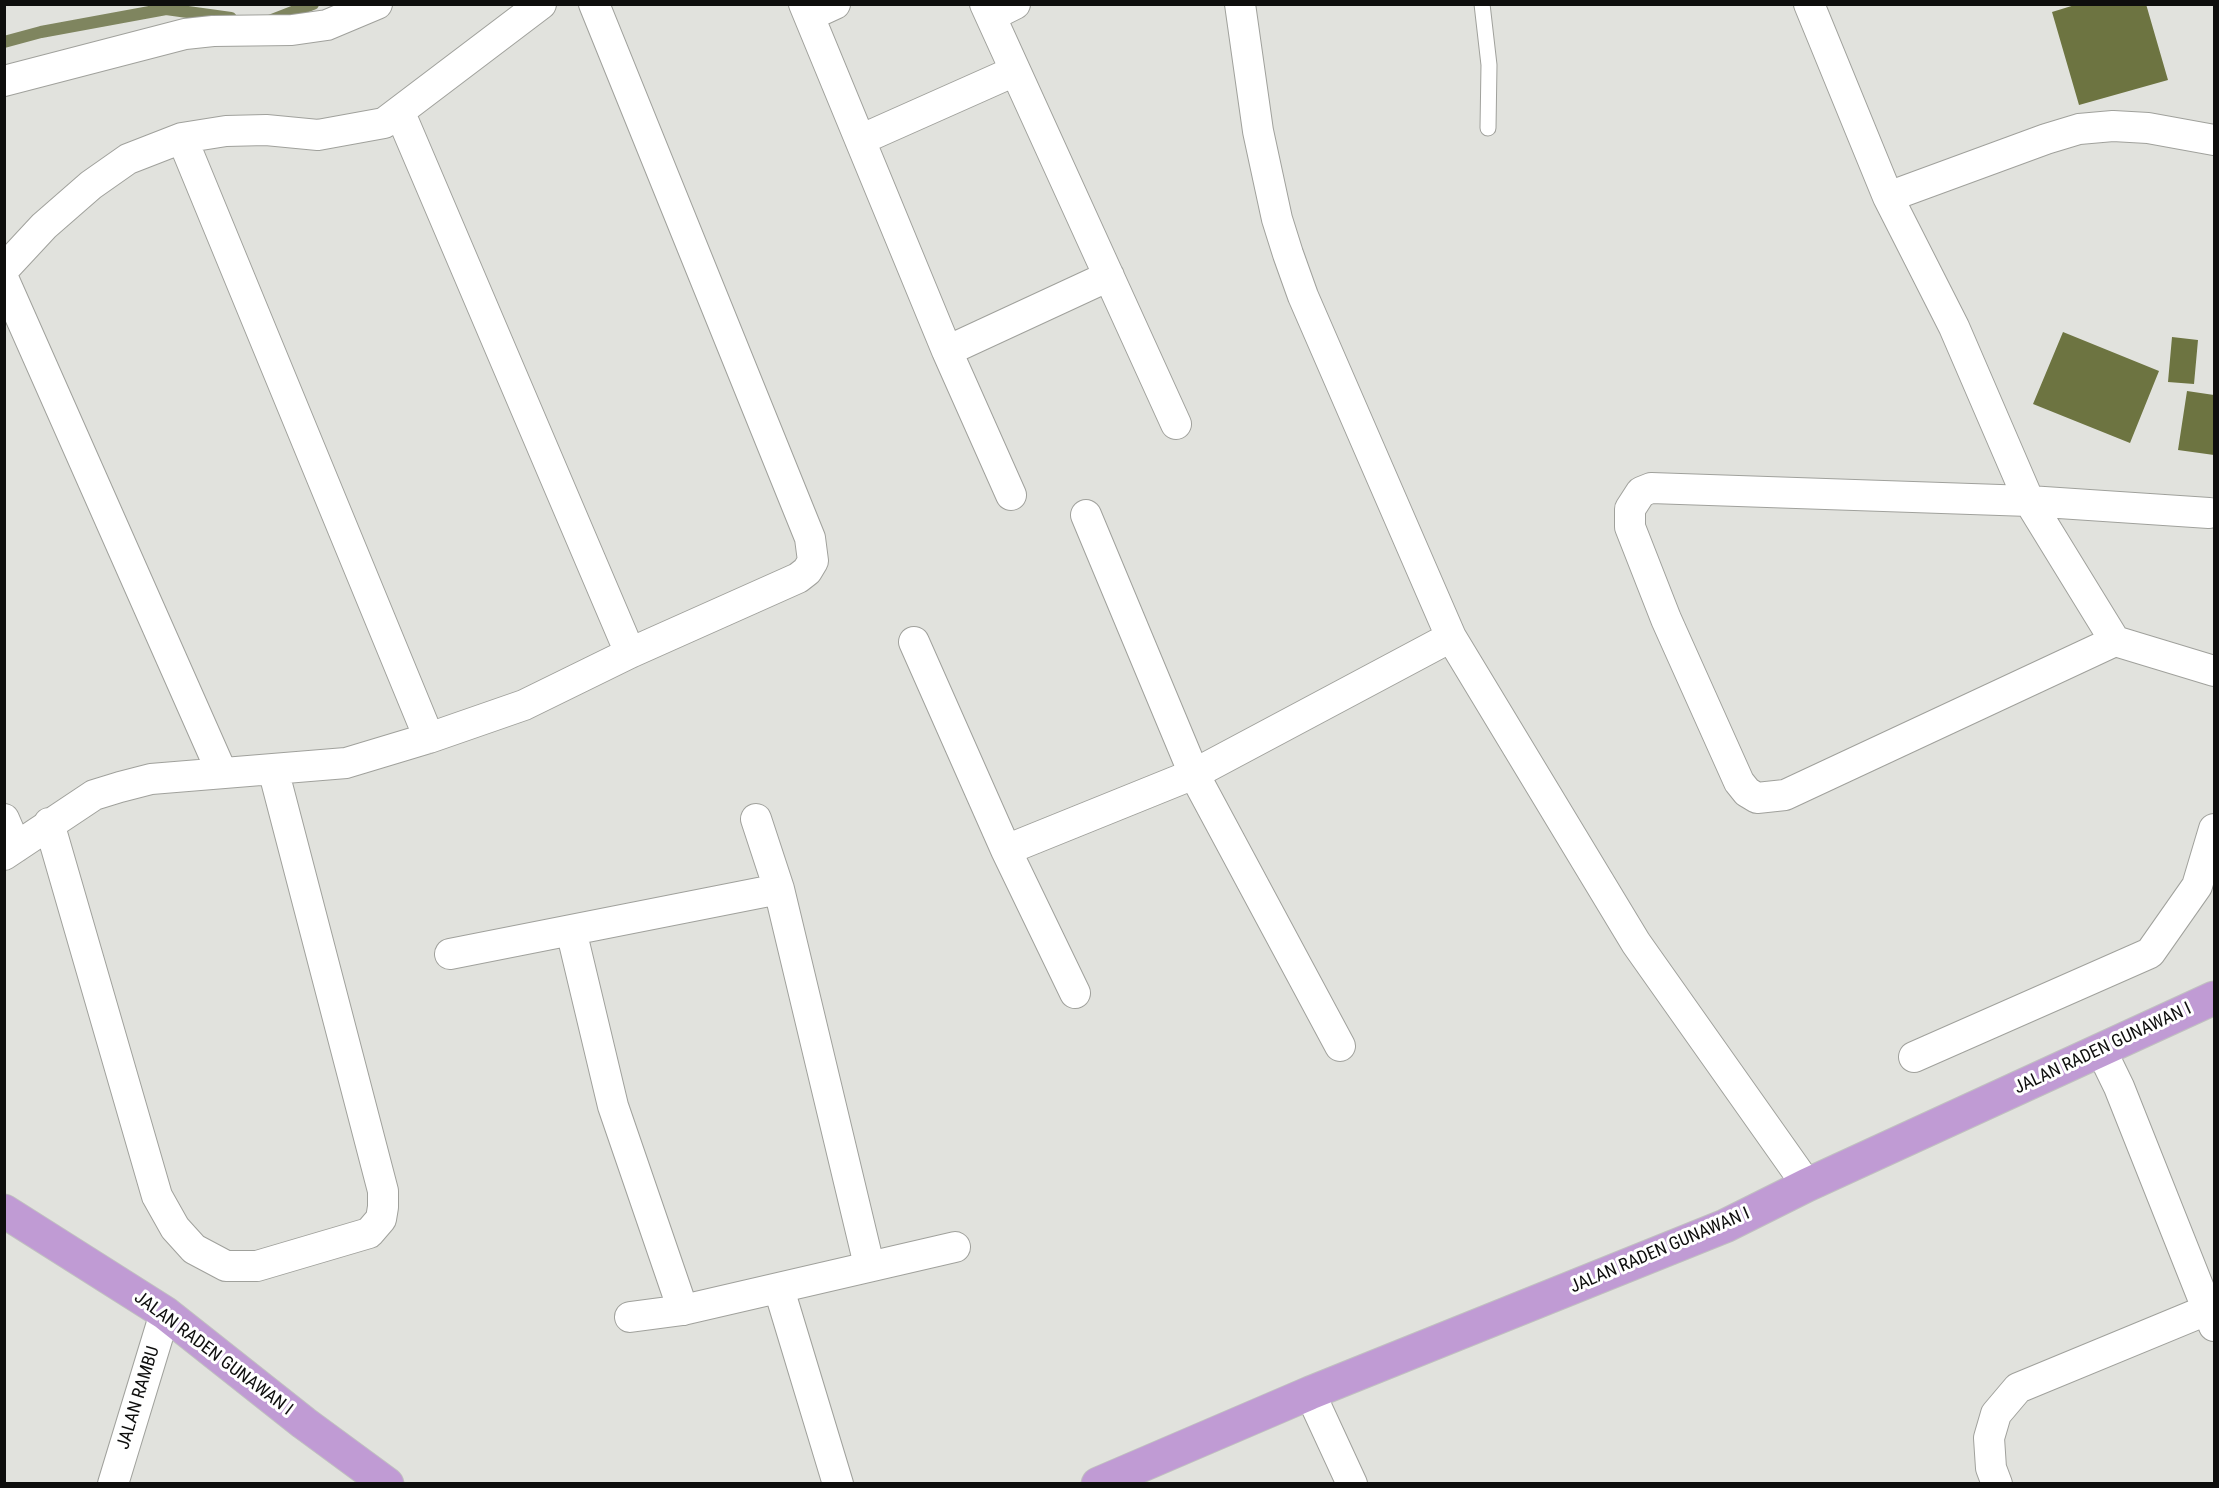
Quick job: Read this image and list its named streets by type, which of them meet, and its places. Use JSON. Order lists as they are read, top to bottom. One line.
{"streets":{"highway":["JALAN RADEN GUNAWAN I"],"street":["JALAN RAMBU"]},"crossings":[["JALAN RADEN GUNAWAN I","JALAN RAMBU"]]}
